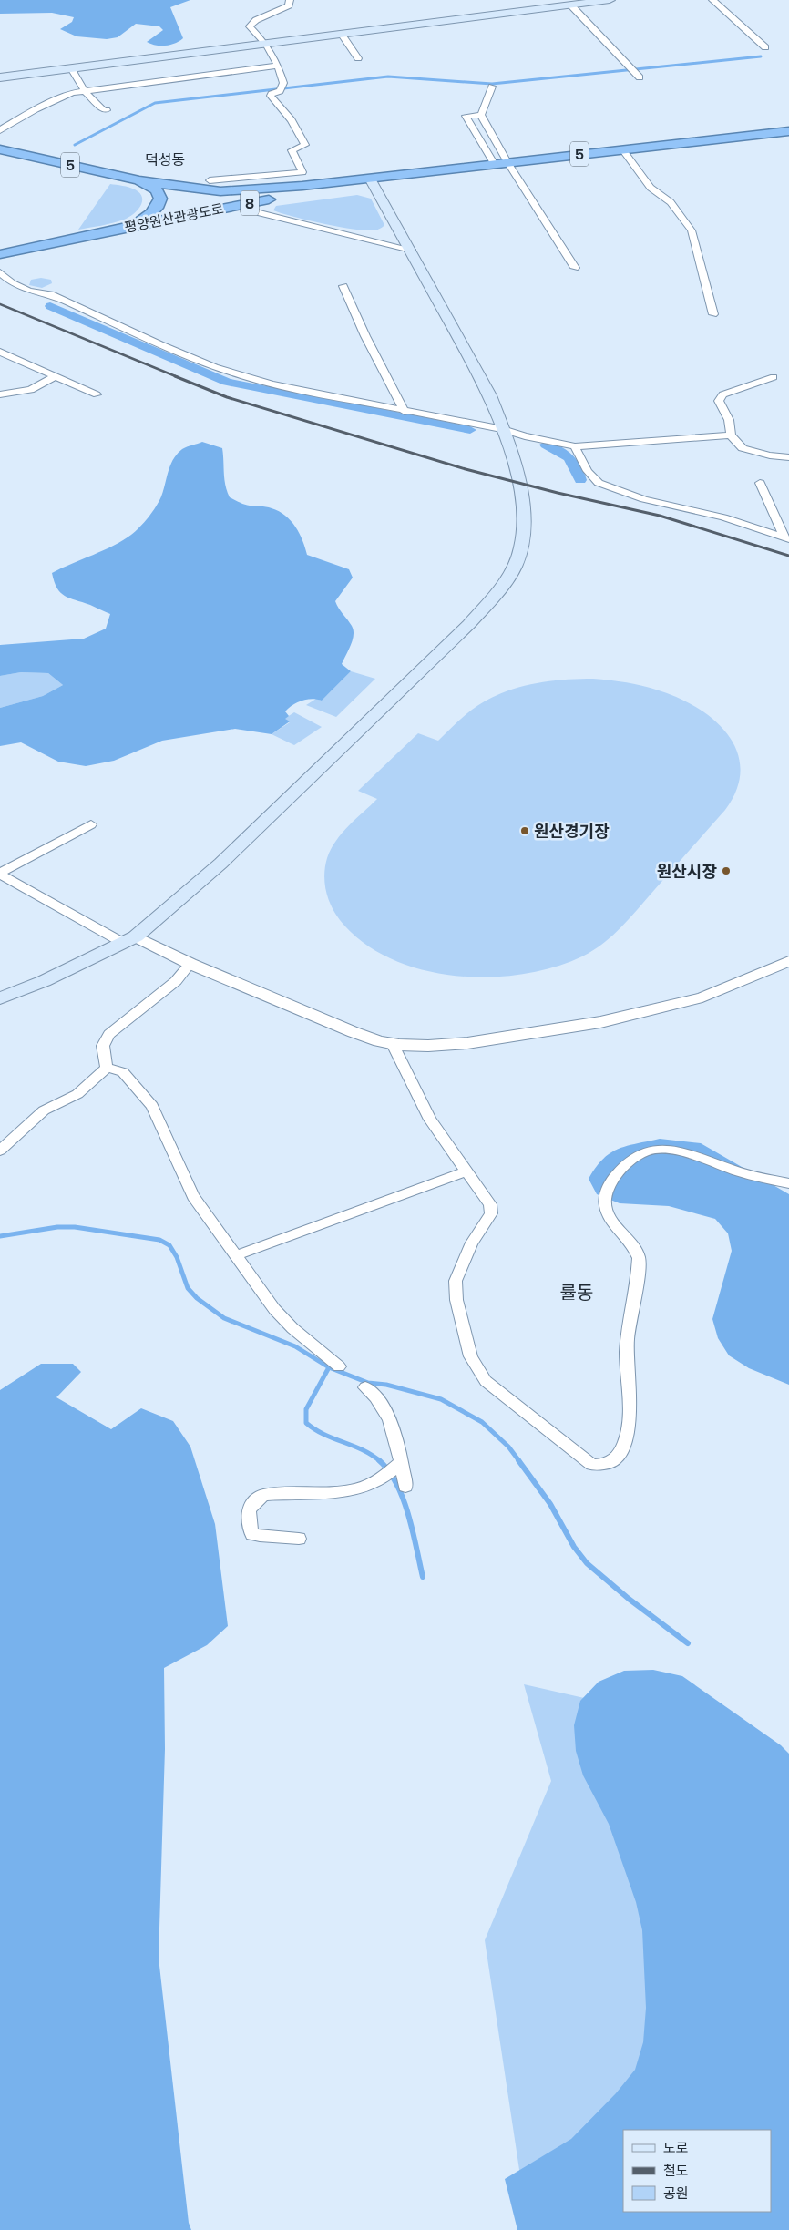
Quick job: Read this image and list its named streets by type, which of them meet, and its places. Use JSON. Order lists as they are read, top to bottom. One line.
{"streets":{"highway":["5","8","평양원산관광도로"]},"crossings":[["5","8"],["5","평양원산관광도로"],["8","평양원산관광도로"]],"districts":["덕성동","률동"],"places":["원산경기장","원산시장"],"legend":["도로","철도","공원"]}
